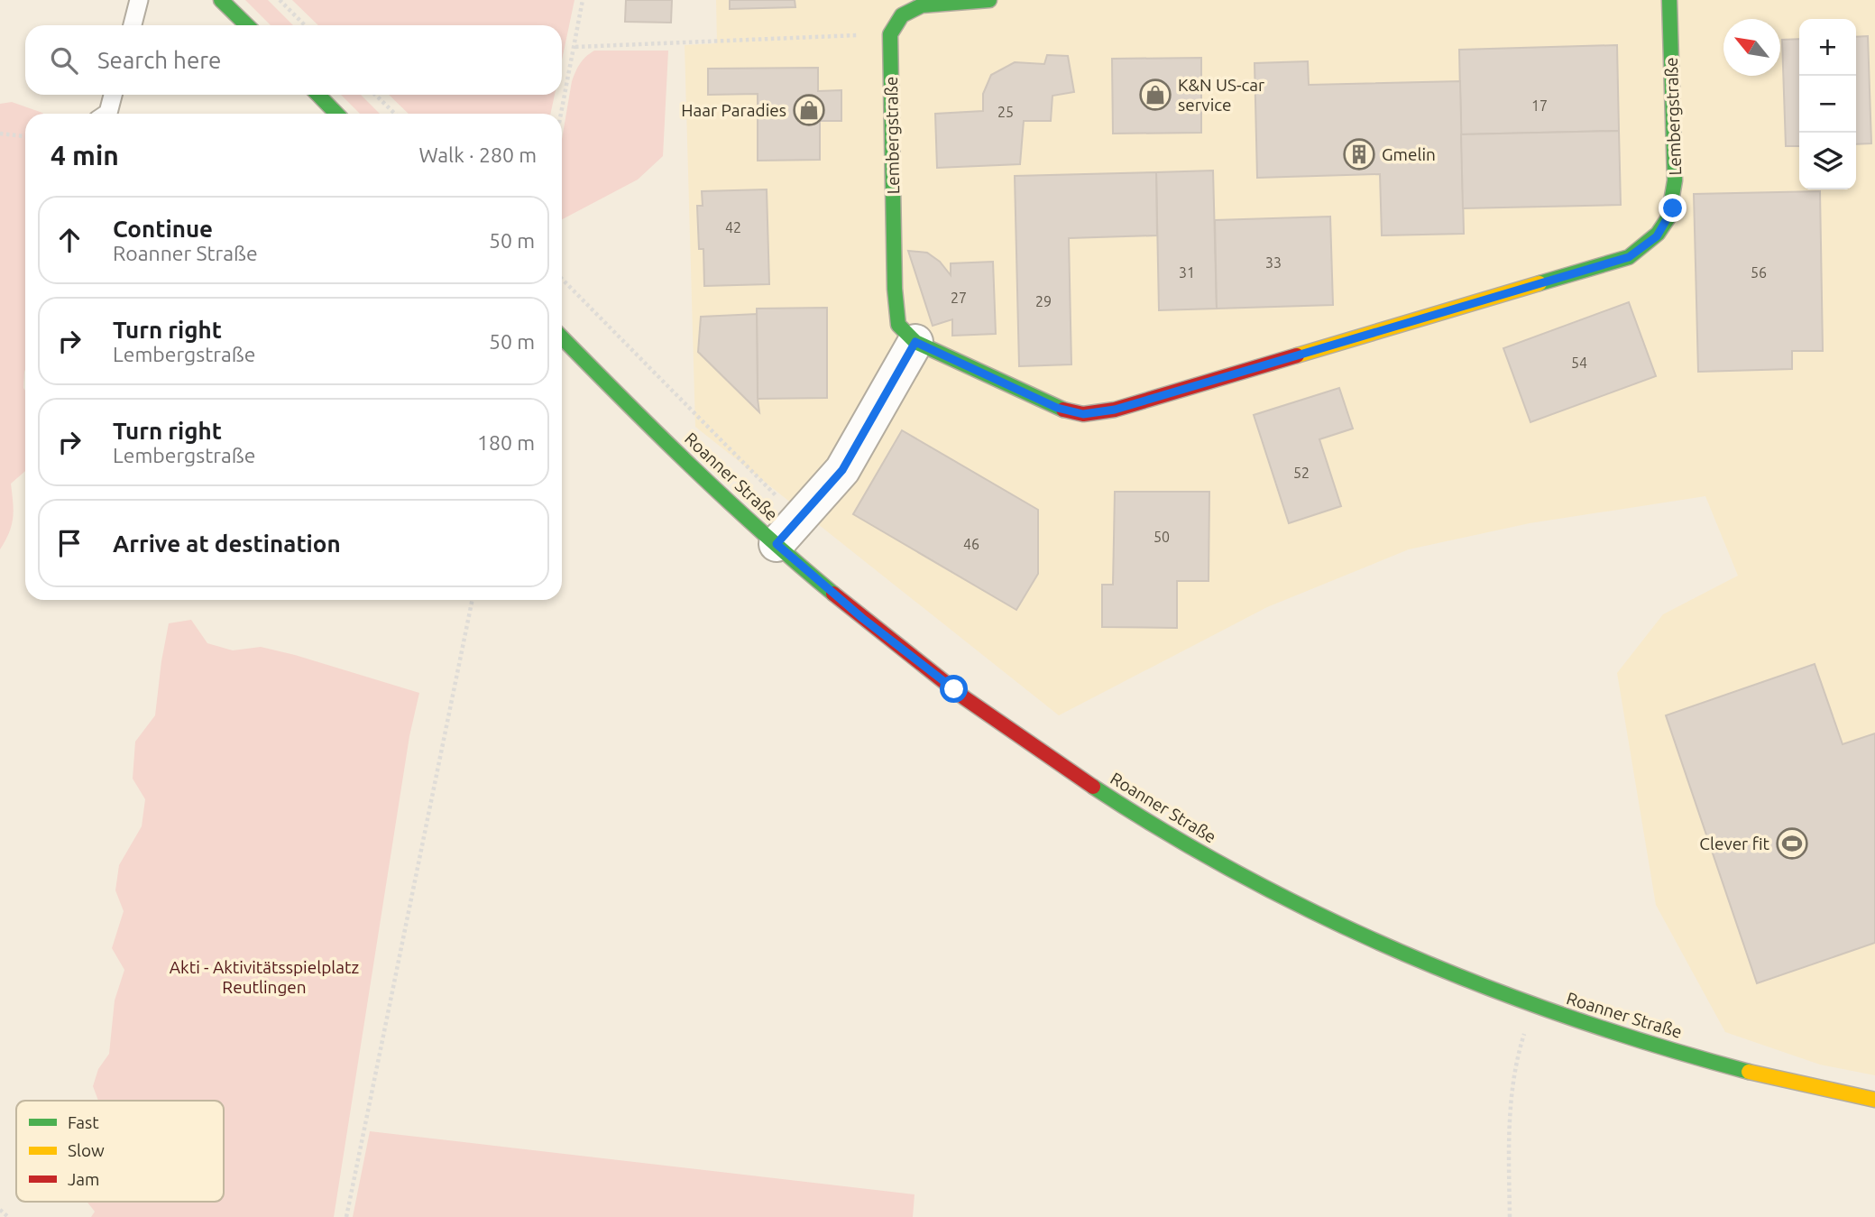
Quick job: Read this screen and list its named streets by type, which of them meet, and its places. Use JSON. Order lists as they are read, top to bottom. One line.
{"streets":{"street":["Lembergstraße","Roanner Straße"]},"parks":["Akti - Aktivitätsspielplatz Reutlingen"],"places":{"shop":["K&N US-car service","Haar Paradies"],"building":["Gmelin"],"sports":["Clever fit"]},"house_numbers":["17","25","42","33","31","56","27","29","54","52","50","46"],"legend":["Fast","Slow","Jam"],"north":"top left","page":{"map_buttons":["+","−"],"search":"Search here","heading":["4 min","Walk · 280 m"],"list":[["Continue","Roanner Straße","50 m"],["Turn right","Lembergstraße","50 m"],["Turn right","Lembergstraße","180 m"],"Arrive at destination"]}}
